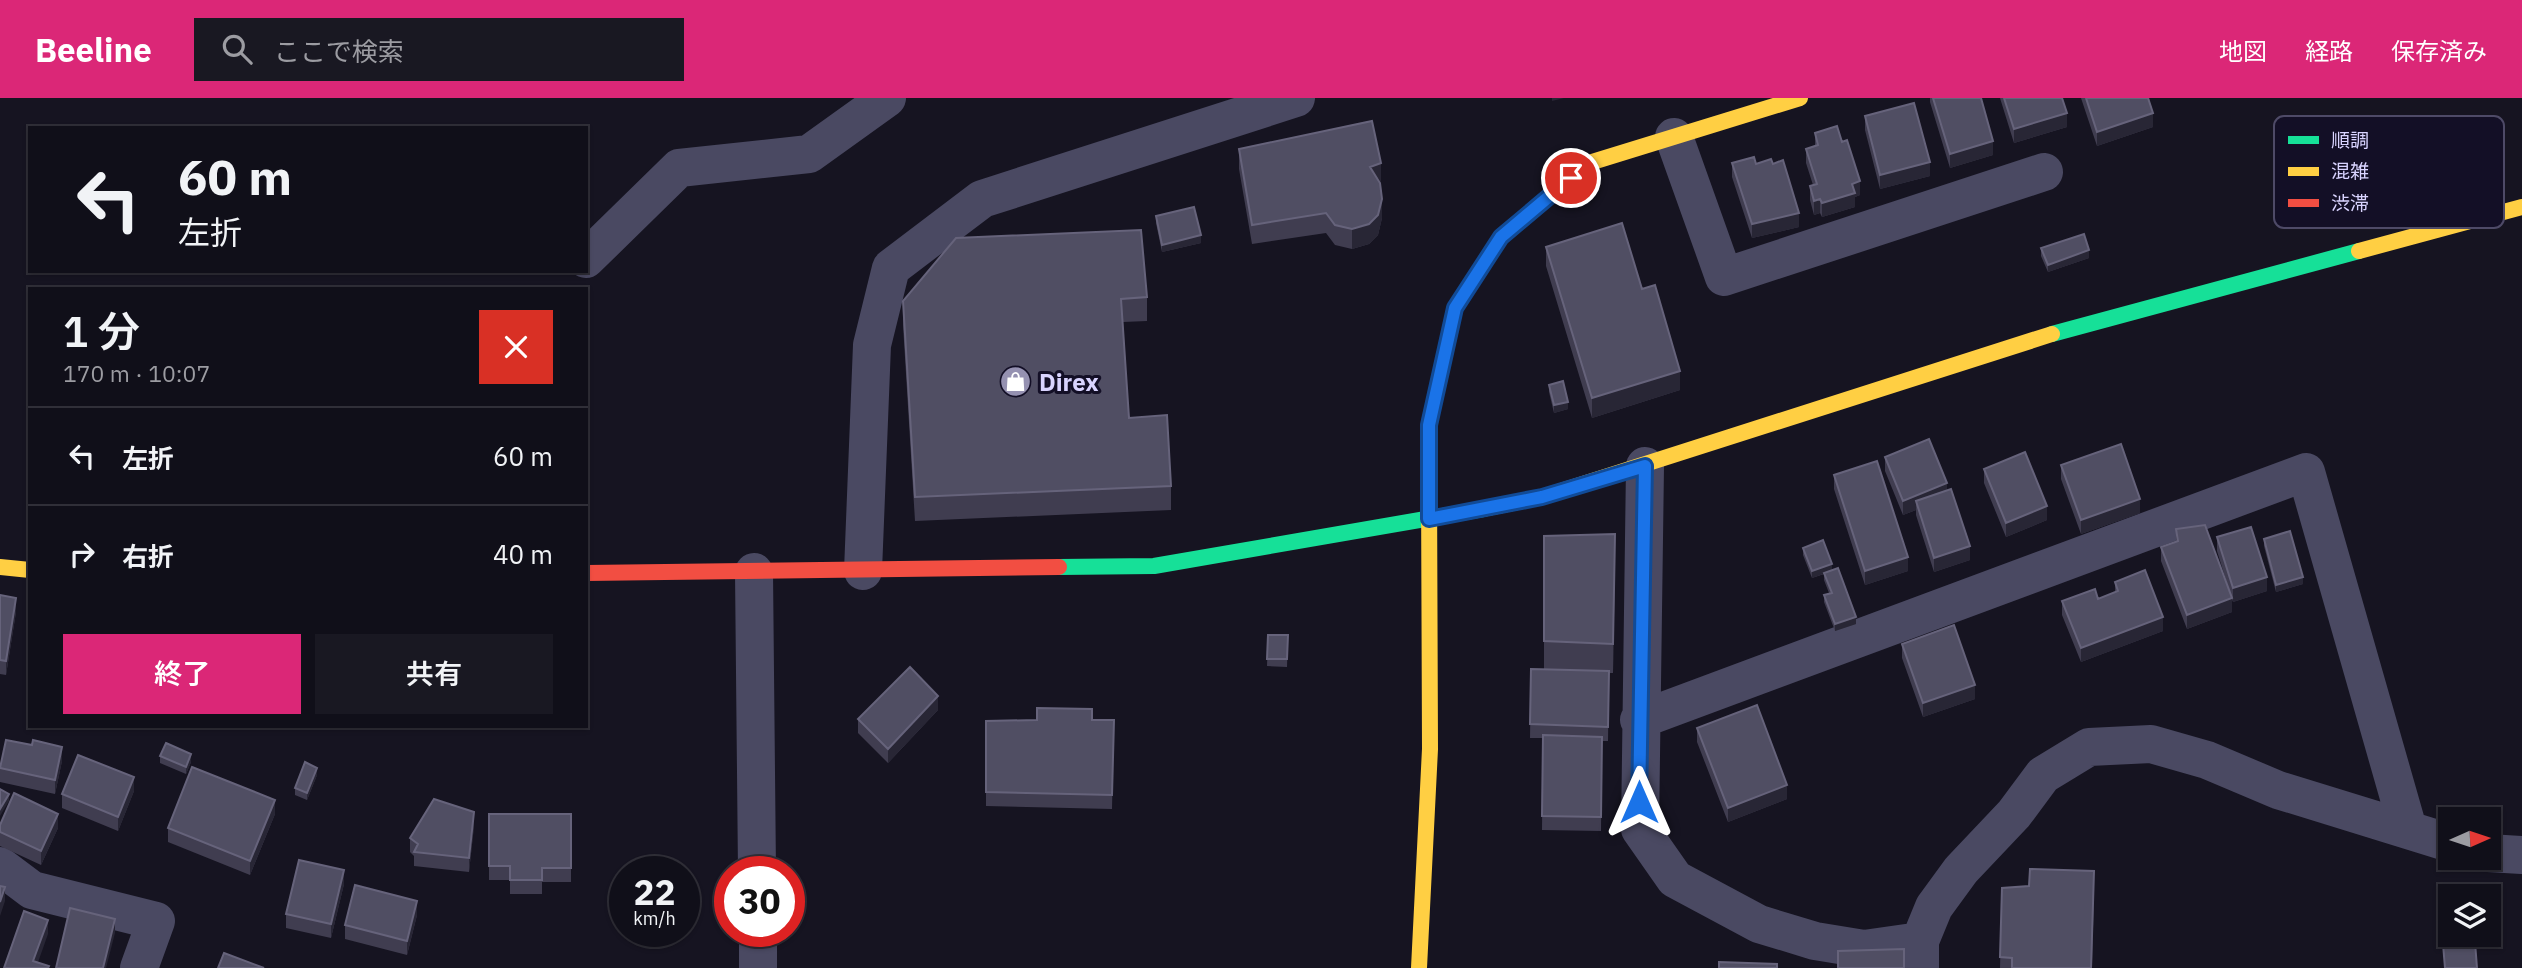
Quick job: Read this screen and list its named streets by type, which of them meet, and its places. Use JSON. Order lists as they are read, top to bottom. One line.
{"places":{"shop":["Direx"]},"legend":["順調","混雑","渋滞"],"north":"right","page":{"header":"Beeline","search":"ここで検索","nav":["地図","経路","保存済み"],"turn":["60 m","左折"],"heading":["1 分","170 m · 10:07"],"list":[{"name":"左折","value":"60 m"},{"name":"右折","value":"40 m"}],"buttons":["終了","共有"],"speed":"22 km/h","limit":"30"}}
